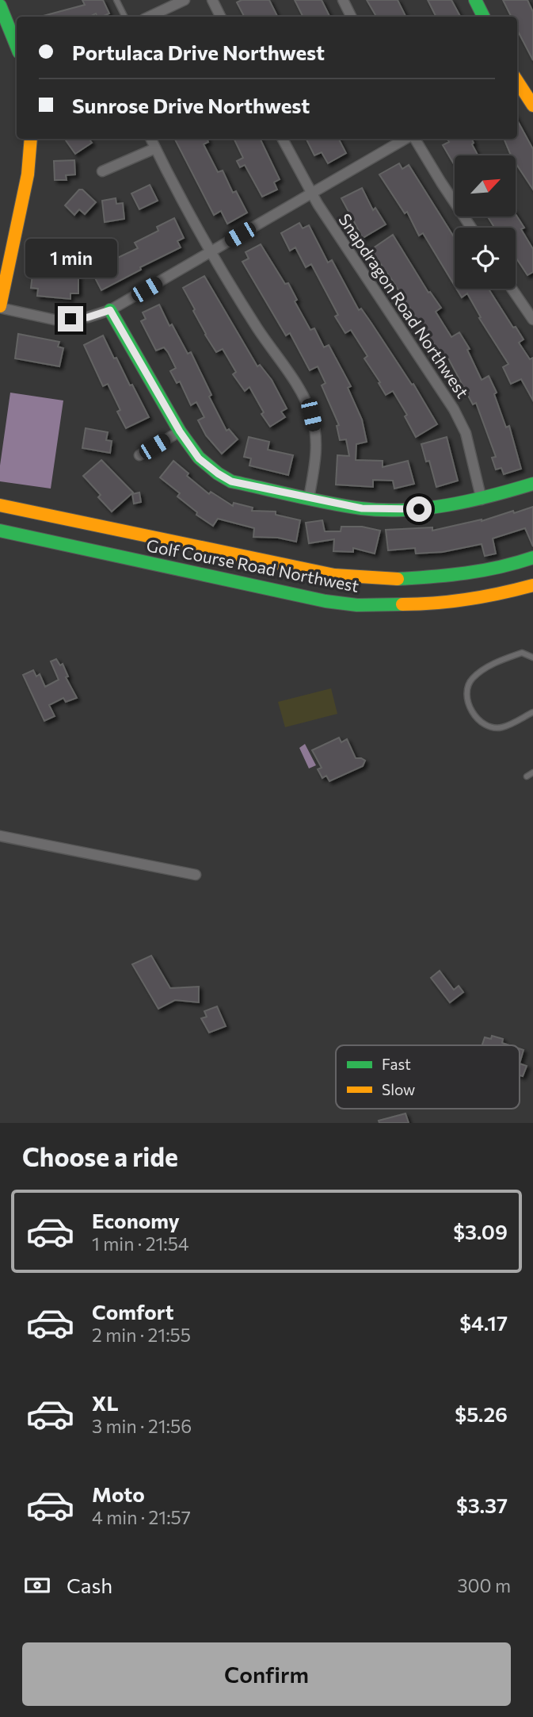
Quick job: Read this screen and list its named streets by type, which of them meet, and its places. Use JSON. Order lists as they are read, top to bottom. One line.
{"streets":{"main road":["Golf Course Road Northwest"],"street":["Snapdragon Road Northwest"]},"legend":["Fast","Slow"],"north":"top right","page":{"banner":["Portulaca Drive Northwest","Sunrose Drive Northwest"],"bubble":"1 min","heading":"Choose a ride","list":[{"name":"Economy","note":"1 min · 21:54","value":"$3.09"},{"name":"Comfort","note":"2 min · 21:55","value":"$4.17"},{"name":"XL","note":"3 min · 21:56","value":"$5.26"},{"name":"Moto","note":"4 min · 21:57","value":"$3.37"}],"pay":["Cash","300 m"],"buttons":"Confirm"}}
